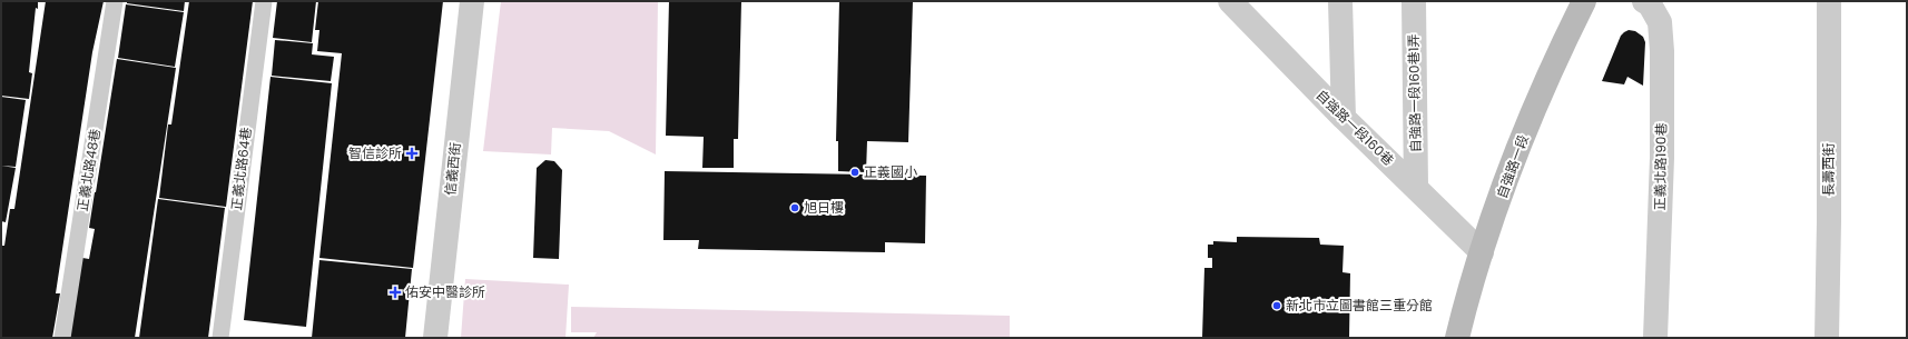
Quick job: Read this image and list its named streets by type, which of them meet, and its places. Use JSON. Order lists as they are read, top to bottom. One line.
{"streets":{"street":["自強路一段160巷1弄","自強路一段160巷","自強路一段","正義北路190巷","信義西街","長壽西街"],"lane":["正義北路64巷","正義北路48巷"]},"crossings":[["自強路一段160巷1弄","自強路一段160巷"],["自強路一段160巷","自強路一段"]],"places":{"health":["智信診所","佑安中醫診所"],"other":["正義國小","旭日樓","新北市立圖書館三重分館"]}}
